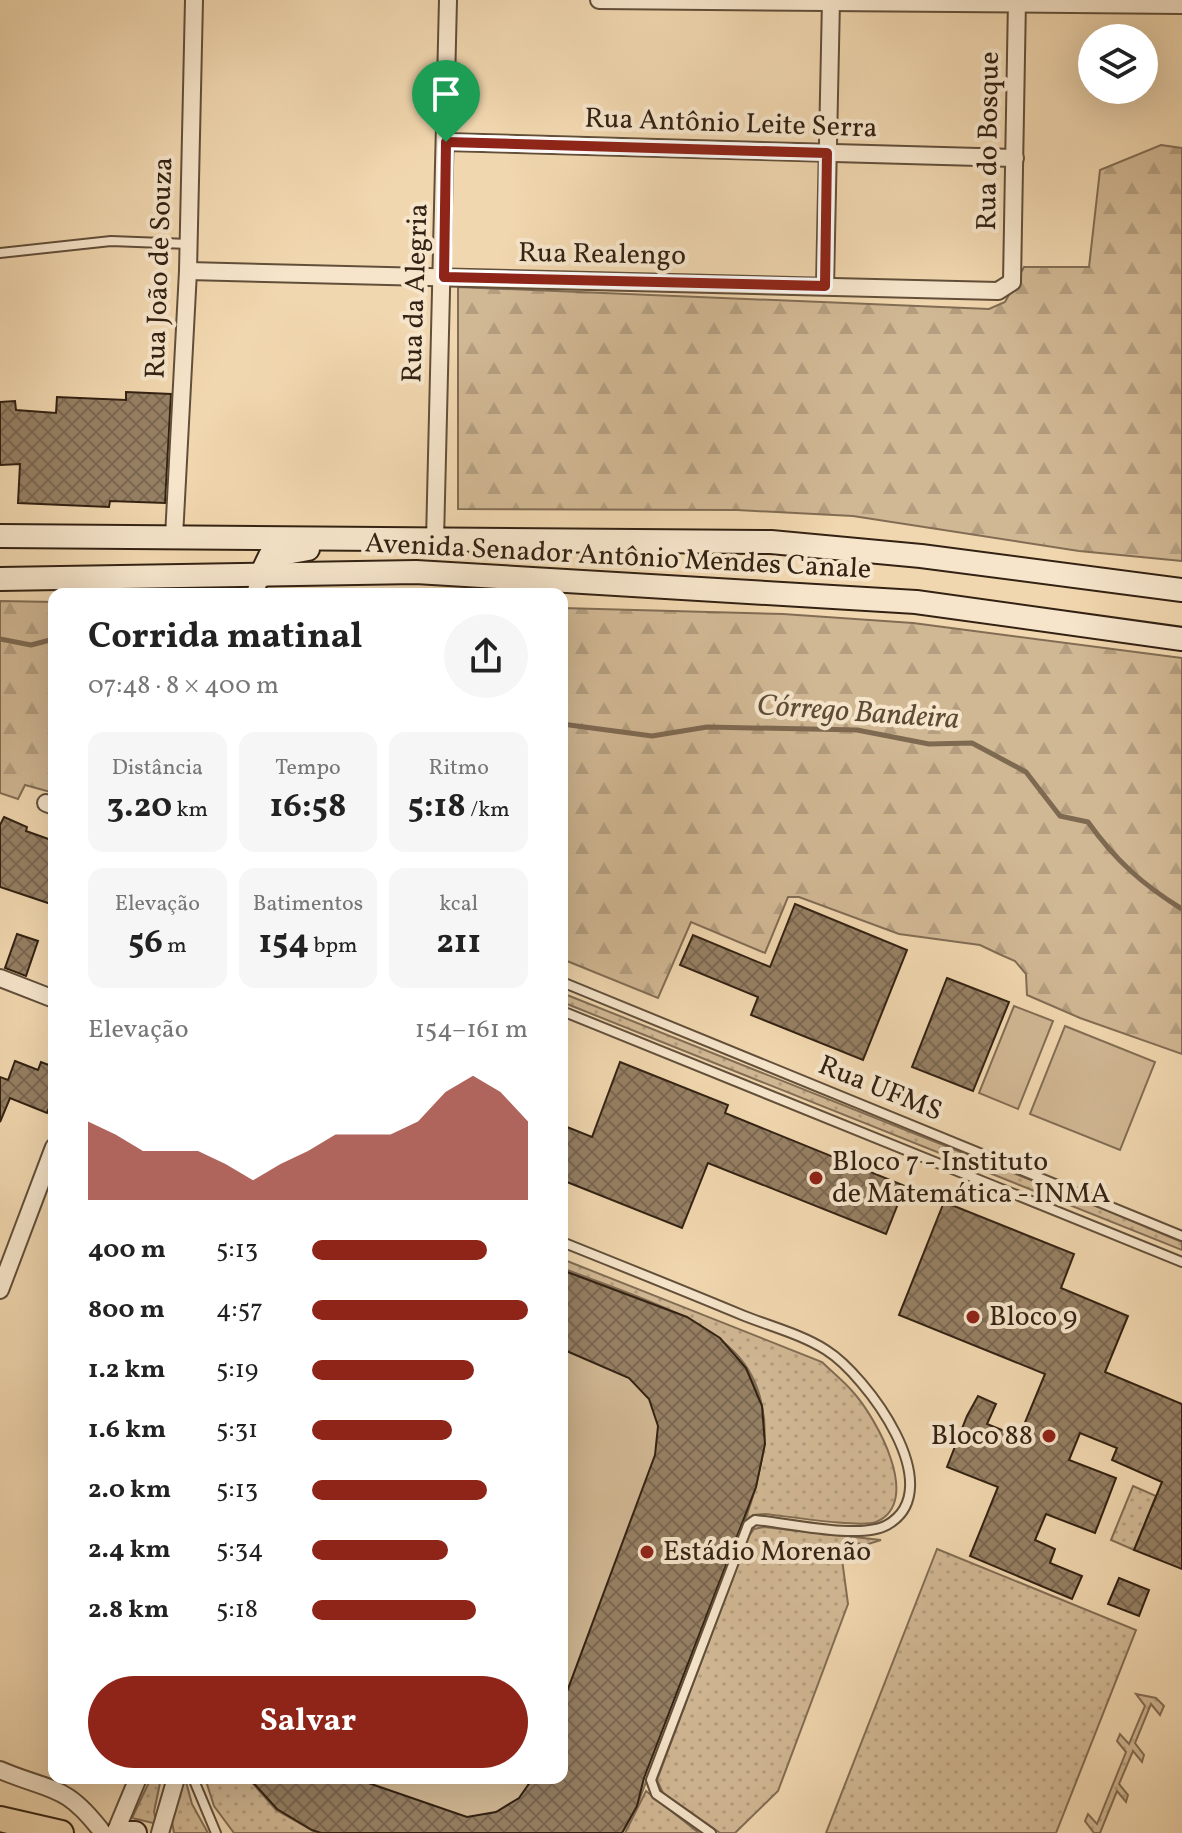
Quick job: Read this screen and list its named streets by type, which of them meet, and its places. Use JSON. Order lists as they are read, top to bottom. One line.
{"streets":{"main road":["Avenida Senador Antônio Mendes Canale"],"street":["Rua Antônio Leite Serra","Rua do Bosque","Rua Realengo","Rua João de Souza","Rua da Alegria"],"lane":["Rua UFMS"]},"crossings":[["Rua Antônio Leite Serra","Rua do Bosque"],["Rua Antônio Leite Serra","Rua da Alegria"],["Rua do Bosque","Rua Realengo"],["Rua Realengo","Rua João de Souza"],["Rua Realengo","Rua da Alegria"],["Rua João de Souza","Avenida Senador Antônio Mendes Canale"],["Rua da Alegria","Avenida Senador Antônio Mendes Canale"]],"water":["Córrego Bandeira"],"places":["Bloco 7 - Instituto de Matemática - INMA","Bloco 9","Bloco 88","Estádio Morenão"],"page":{"heading":["Corrida matinal","07:48 · 8 × 400 m"],"stats":[["Distância","3.20 km"],["Tempo","16:58"],["Ritmo","5:18 /km"],["Elevação","56 m"],["Batimentos","154 bpm"],["kcal","211"]],"chart":["Elevação","154–161 m"],"list":[{"name":"400 m","note":"5:13"},{"name":"800 m","note":"4:57"},{"name":"1.2 km","note":"5:19"},{"name":"1.6 km","note":"5:31"},{"name":"2.0 km","note":"5:13"},{"name":"2.4 km","note":"5:34"},{"name":"2.8 km","note":"5:18"}],"buttons":"Salvar"}}
